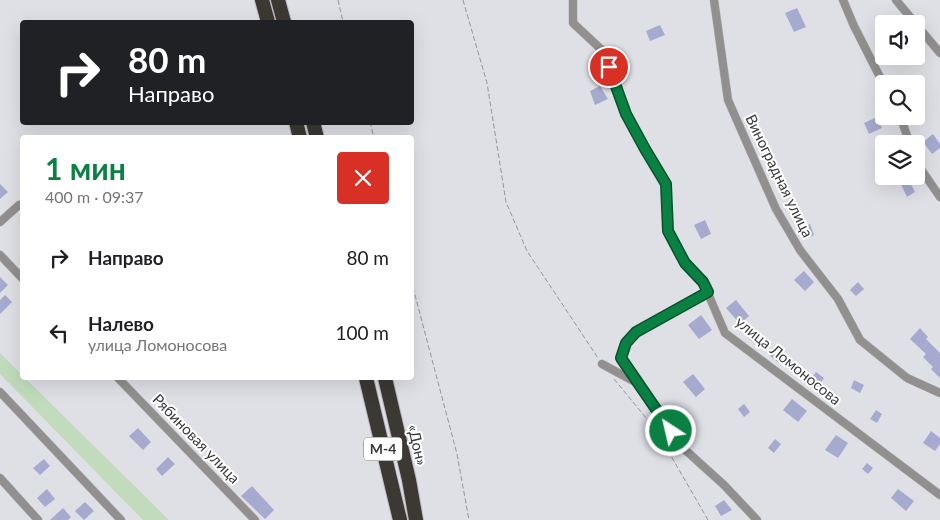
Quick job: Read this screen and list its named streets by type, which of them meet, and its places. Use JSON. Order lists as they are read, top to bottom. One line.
{"streets":{"highway":["«Дон»","М-4"],"street":["Виноградная улица","улица Ломоносова","Рябиновая улица"]},"page":{"turn":["80 m","Направо"],"heading":["1 мин","400 m · 09:37"],"list":[{"name":"Направо","value":"80 m"},{"name":"Налево","note":"улица Ломоносова","value":"100 m"}]}}
